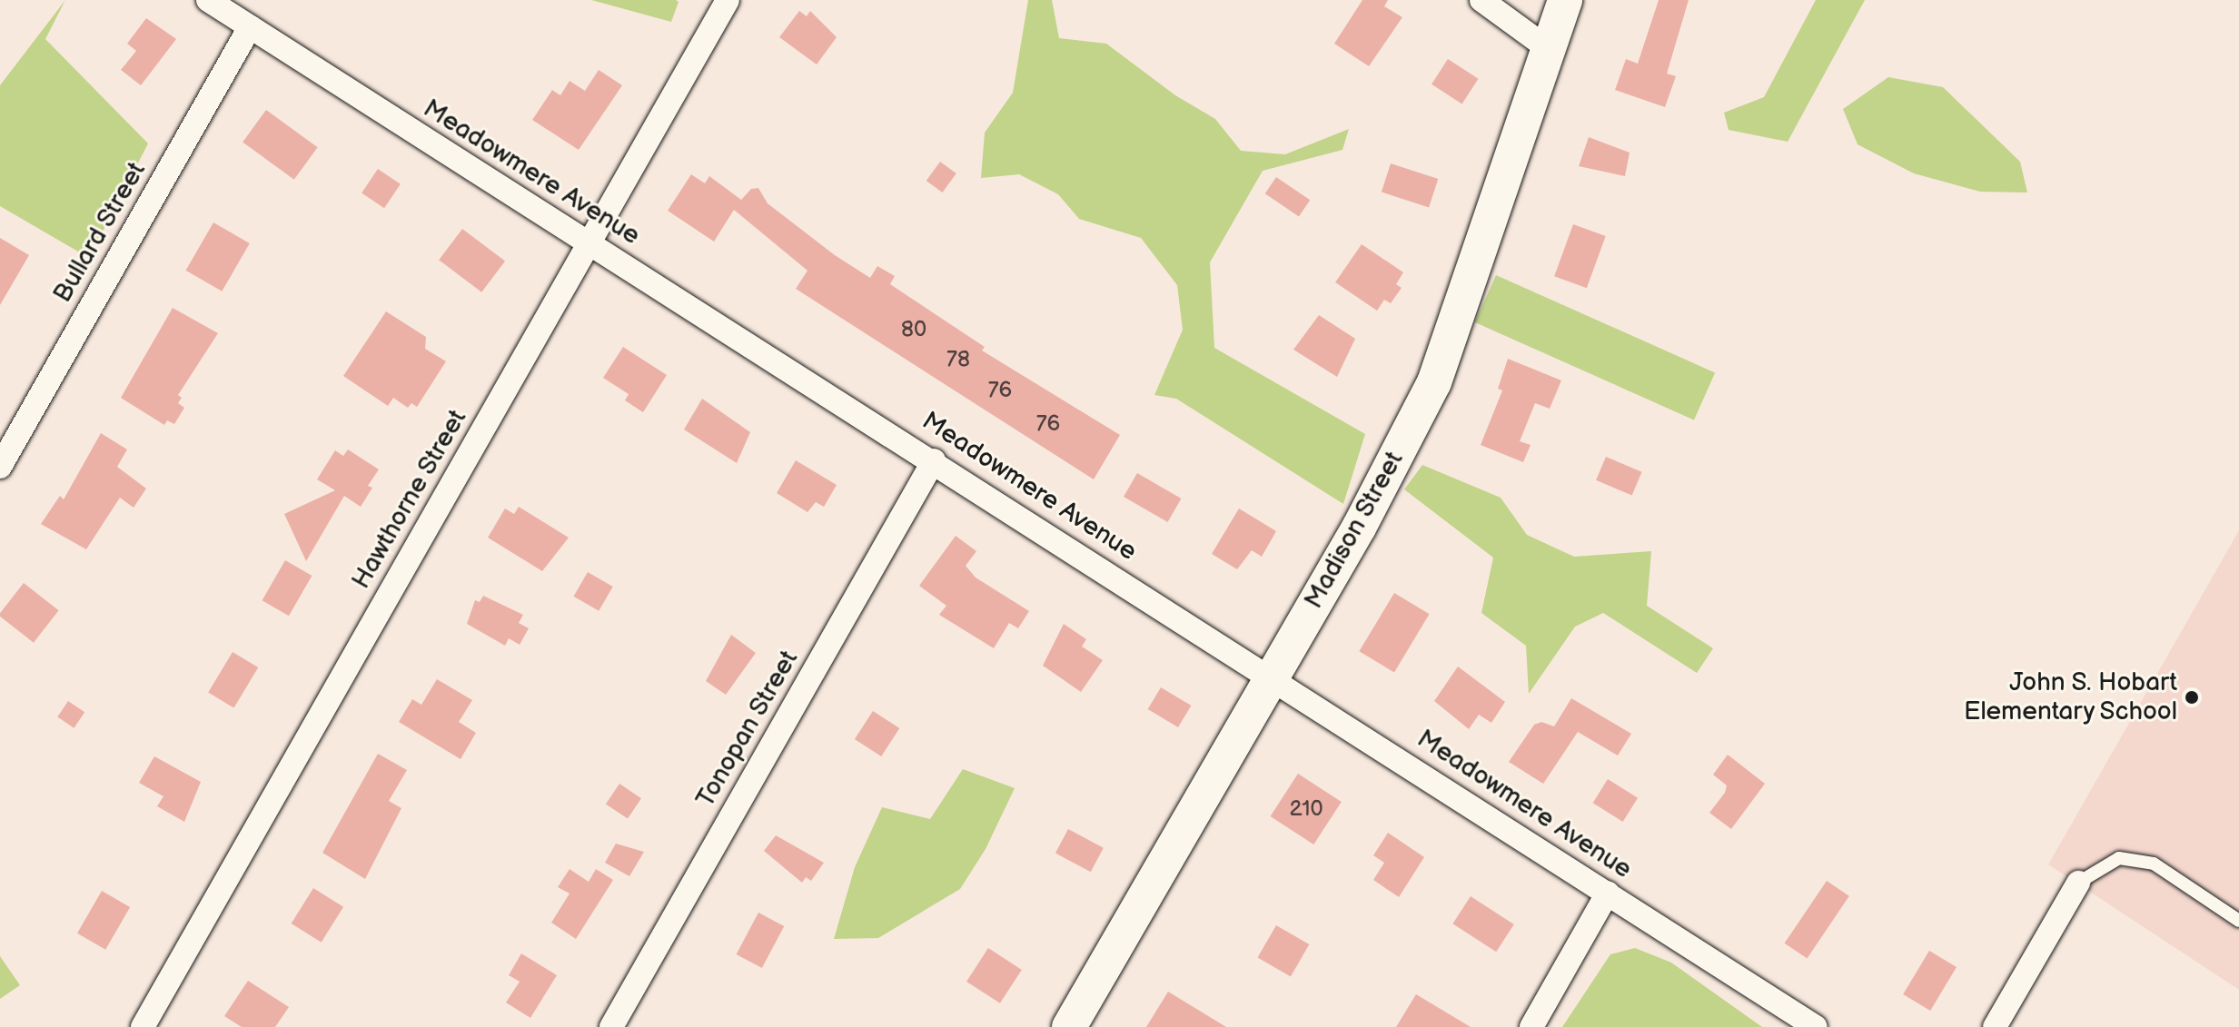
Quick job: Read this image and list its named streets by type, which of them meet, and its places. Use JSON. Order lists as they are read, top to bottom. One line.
{"streets":{"street":["Meadowmere Avenue","Bullard Street","Hawthorne Street","Madison Street","Tonopan Street"]},"crossings":[["Meadowmere Avenue","Bullard Street"],["Meadowmere Avenue","Hawthorne Street"],["Meadowmere Avenue","Madison Street"],["Meadowmere Avenue","Tonopan Street"]],"places":["John S. Hobart Elementary School"],"house_numbers":["80","78","76","76","210"]}
